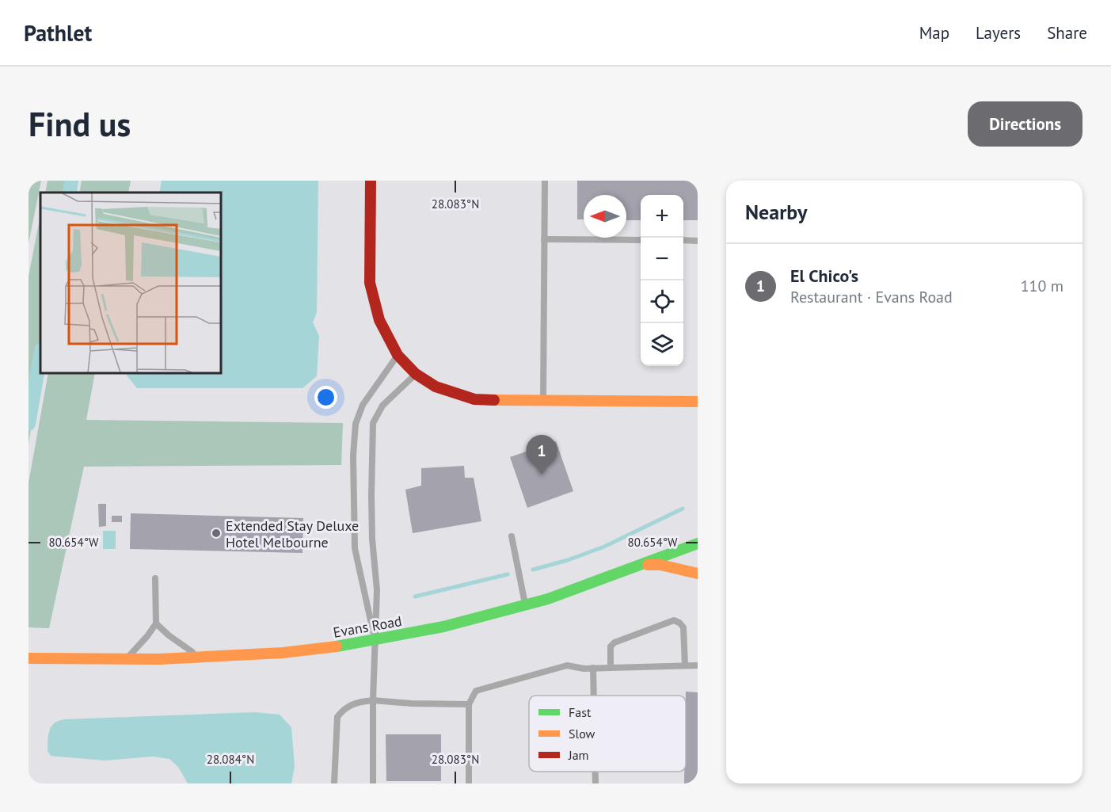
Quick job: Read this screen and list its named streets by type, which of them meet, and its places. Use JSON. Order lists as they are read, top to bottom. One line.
{"streets":{"street":["Evans Road"]},"places":["Extended Stay Deluxe Hotel Melbourne"],"legend":["Fast","Slow","Jam"],"north":"left","page":{"header":"Pathlet","nav":["Map","Layers","Share"],"buttons":"Directions","title":"Find us","heading":"Nearby","map_buttons":["+","−"],"list":[{"mark":"1","name":"El Chico's","note":"Restaurant · Evans Road","value":"110 m"}],"pins":"1"},"coordinates":["28.083°N","80.654°W","28.084°N"]}
